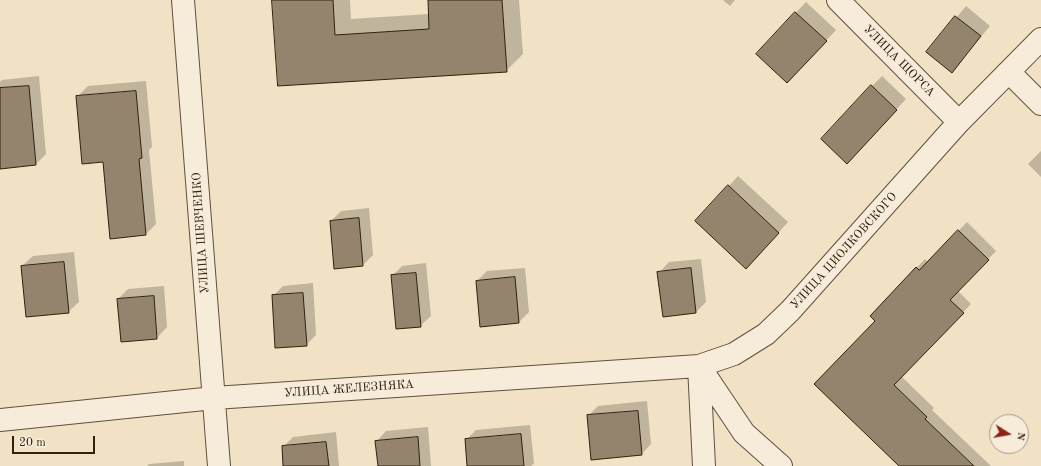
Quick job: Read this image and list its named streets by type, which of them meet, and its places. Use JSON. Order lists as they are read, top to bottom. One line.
{"streets":{"street":["УЛИЦА ЩОРСА","УЛИЦА ШЕВЧЕНКО","УЛИЦА ЦИОЛКОВСКОГО","УЛИЦА ЖЕЛЕЗНЯКА"]},"crossings":[["УЛИЦА ЩОРСА","УЛИЦА ЦИОЛКОВСКОГО"],["УЛИЦА ШЕВЧЕНКО","УЛИЦА ЖЕЛЕЗНЯКА"],["УЛИЦА ЦИОЛКОВСКОГО","УЛИЦА ЖЕЛЕЗНЯКА"]],"scale_bar":"20 m","north":"right"}
